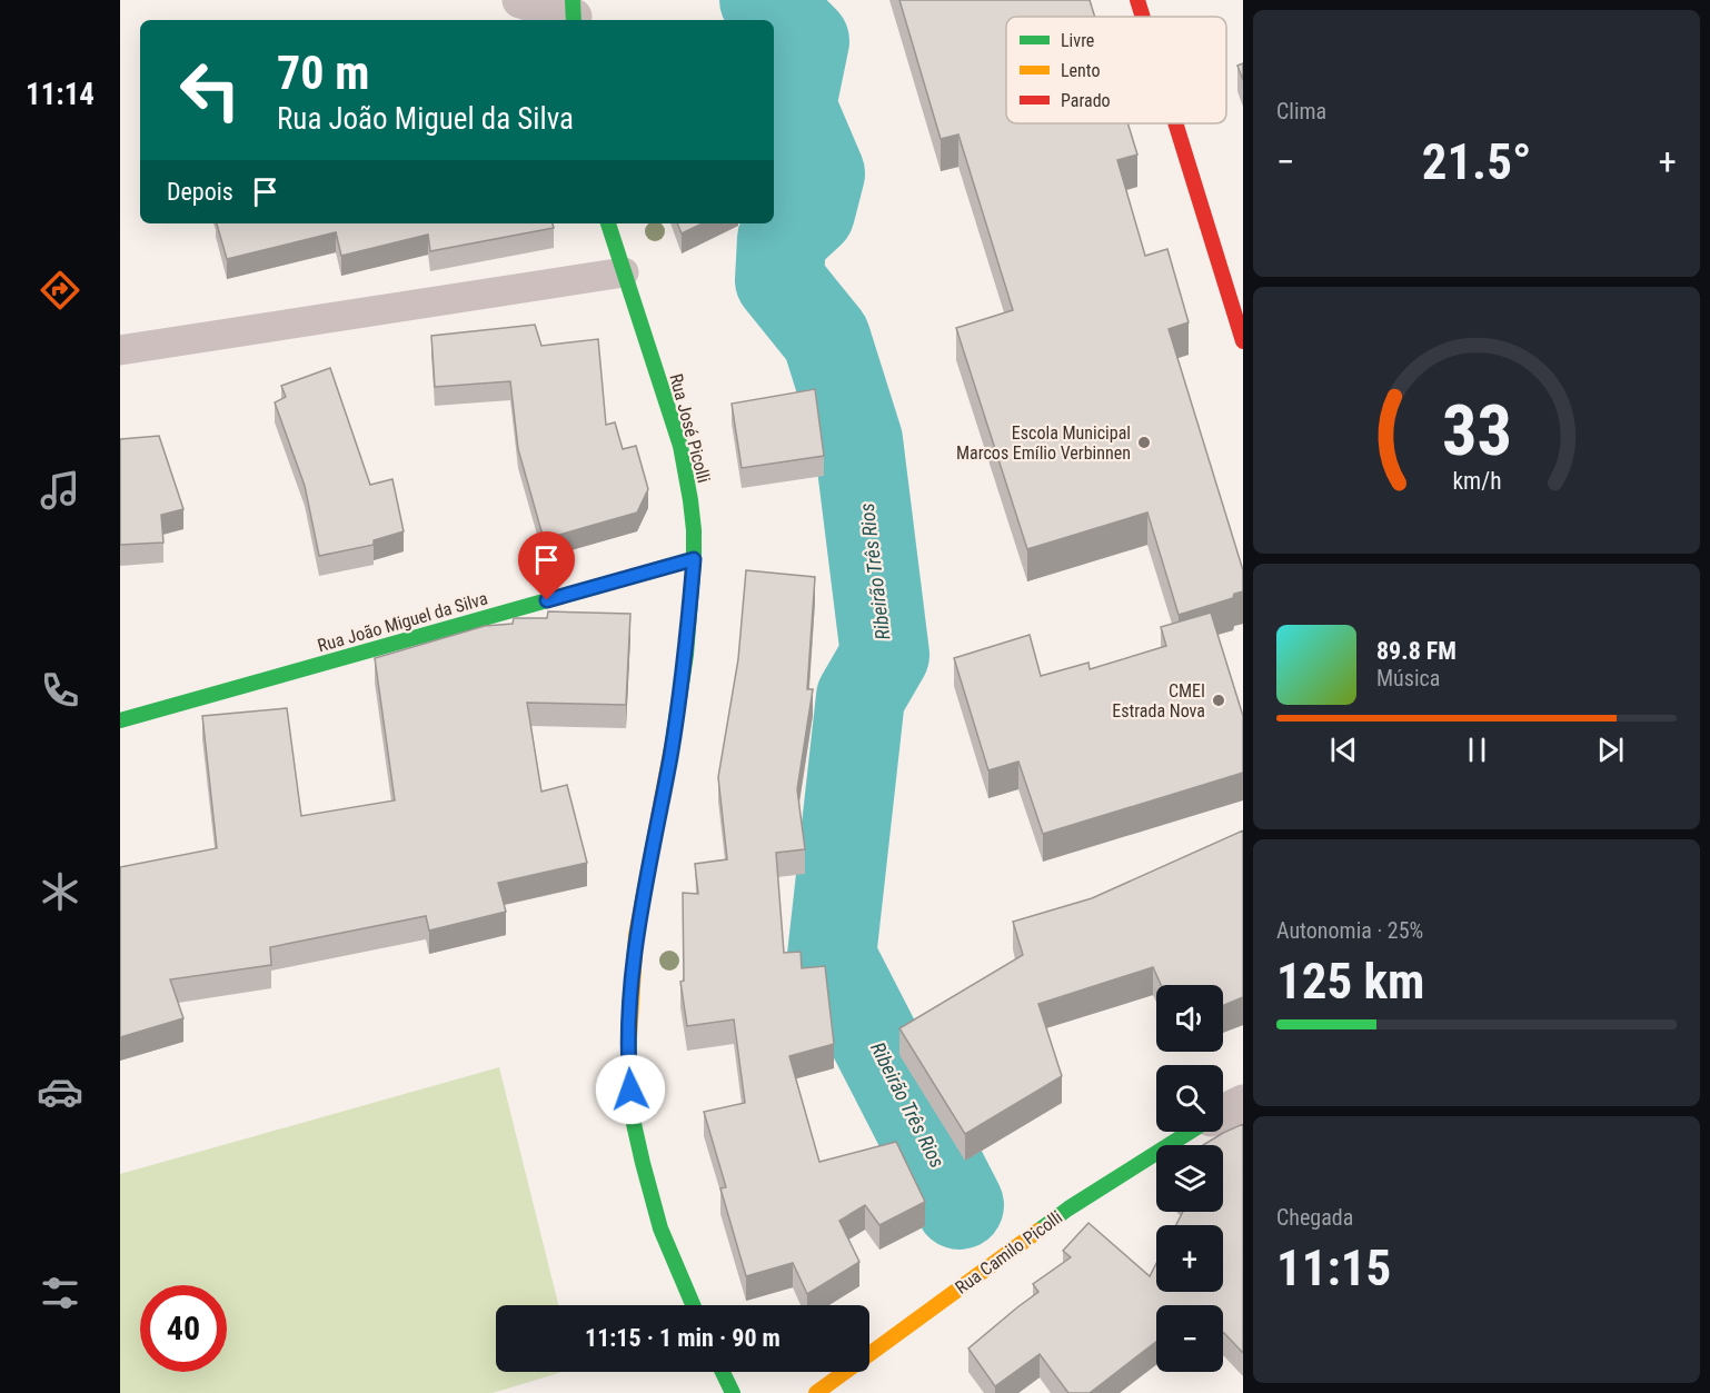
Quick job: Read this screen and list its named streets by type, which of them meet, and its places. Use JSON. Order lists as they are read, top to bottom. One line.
{"streets":{"street":["Rua José Picolli","Rua João Miguel da Silva","Rua Camilo Picolli"]},"crossings":[["Rua José Picolli","Rua João Miguel da Silva"]],"water":["Ribeirão Três Rios"],"places":["Escola Municipal Marcos Emílio Verbinnen","CMEI Estrada Nova"],"legend":["Livre","Lento","Parado"],"page":{"tabs":"11:14","tile":["Clima",["Autonomia · 25%","125 km"],["Chegada","11:15"]],"turn":["70 m","Rua João Miguel da Silva"],"heat":["−","21.5°","+"],"then":"Depois","song":["89.8 FM","Música"],"map_buttons":["+","−"],"limit":"40","trip":"11:15 · 1 min · 90 m","gauge":["33","km/h"]}}
